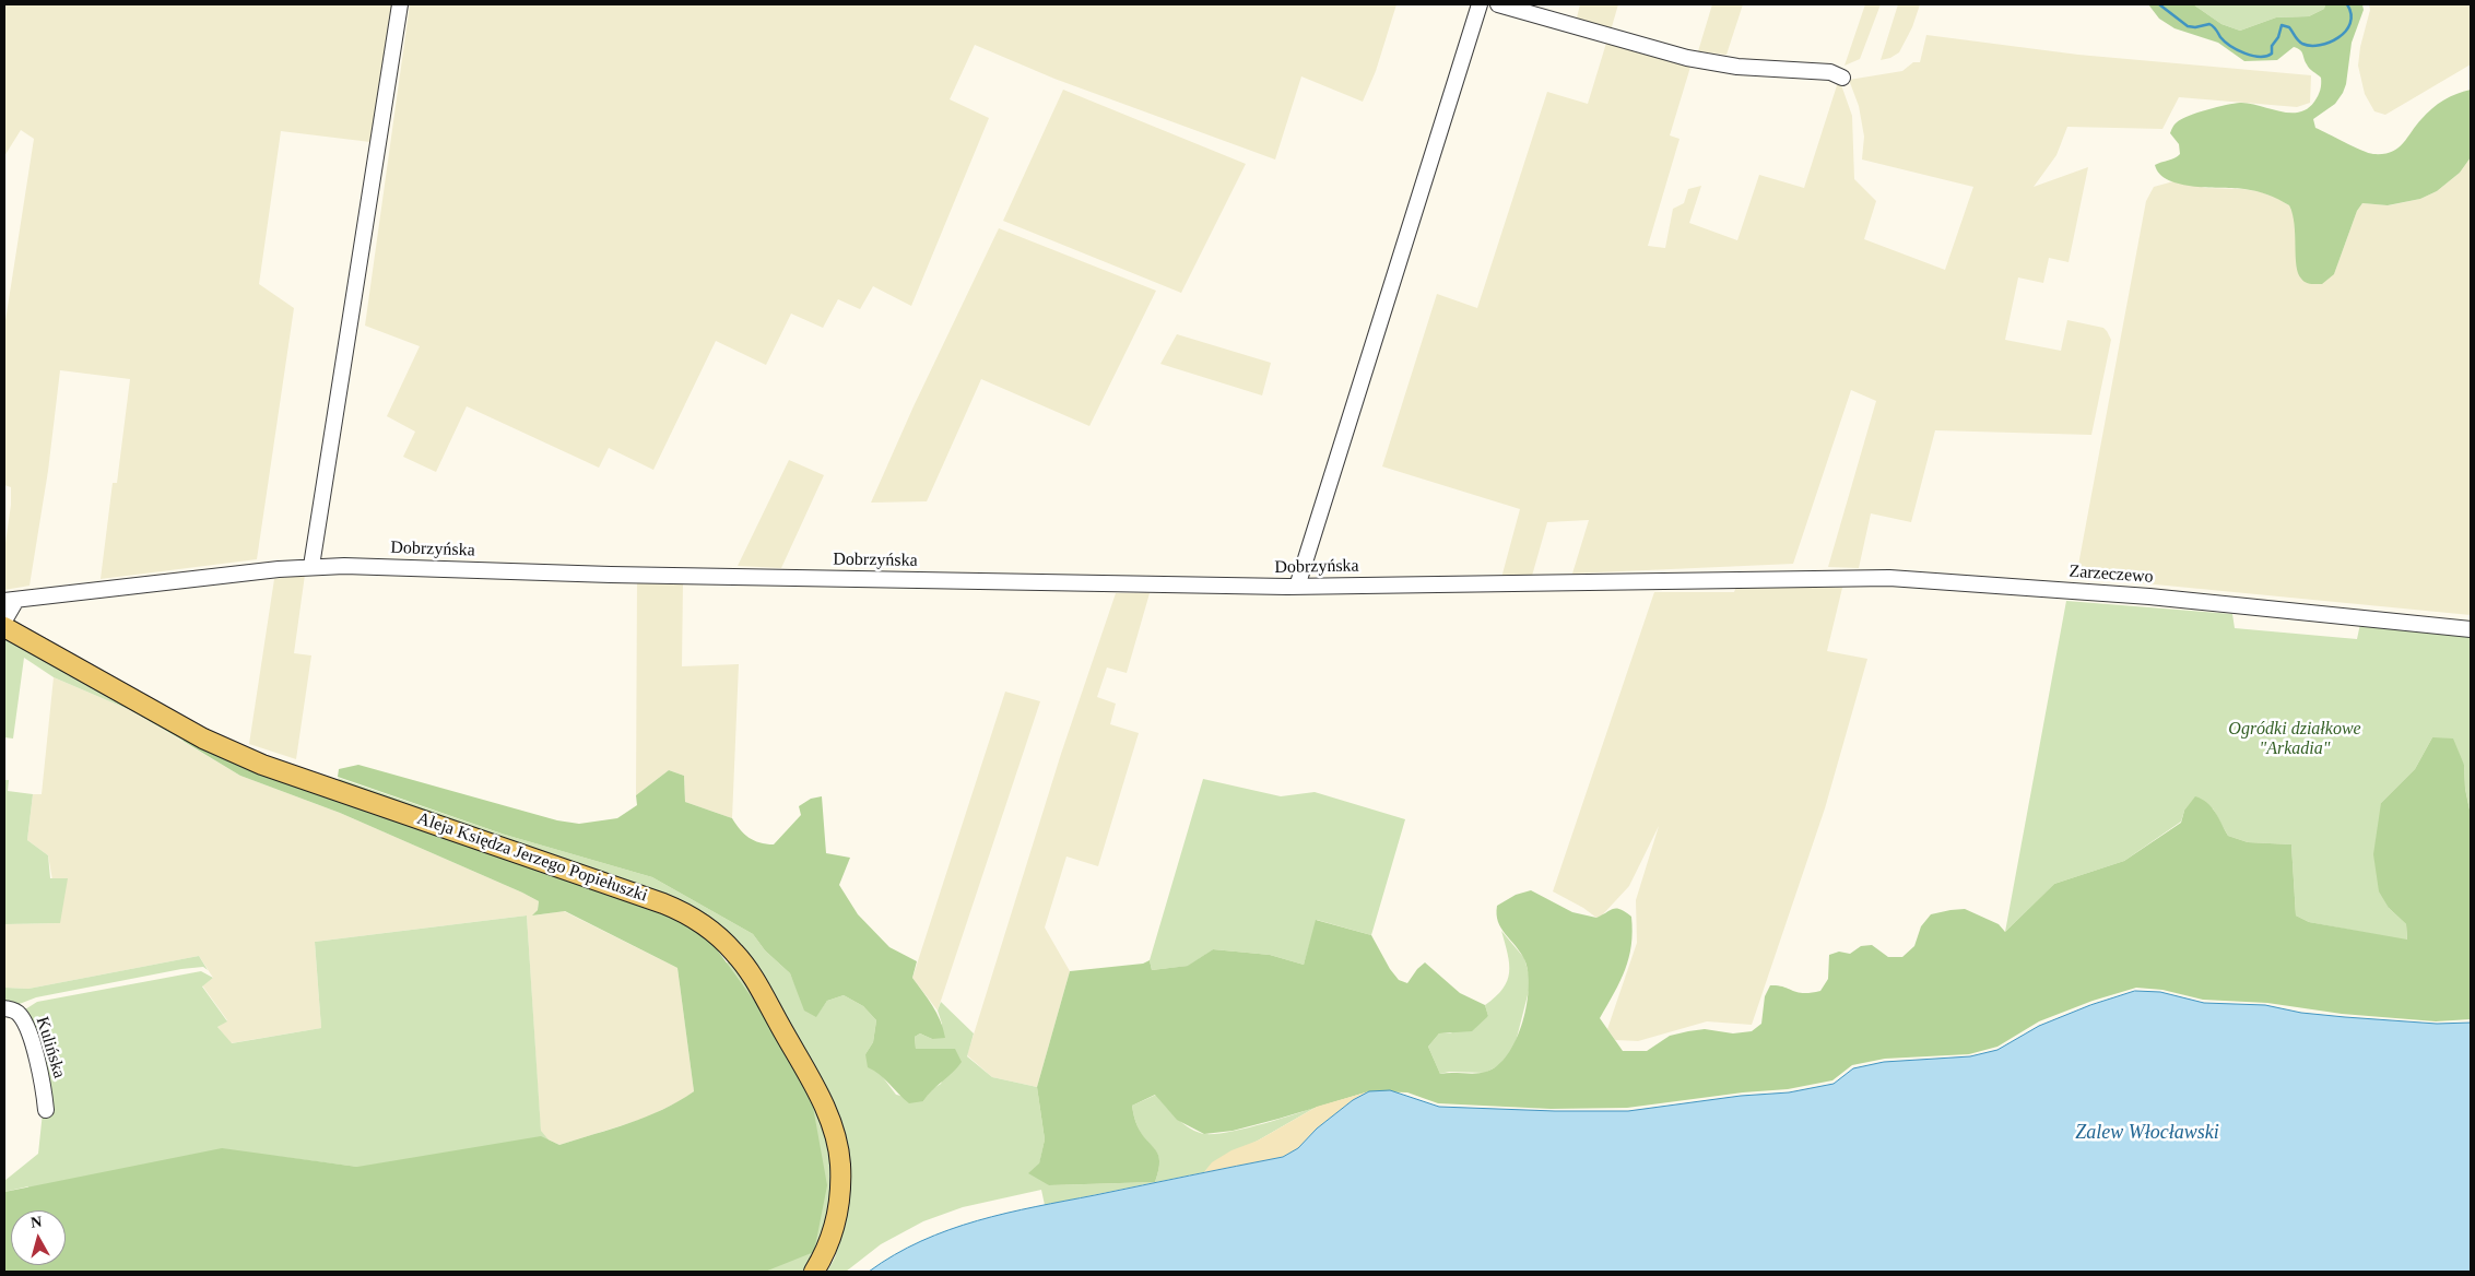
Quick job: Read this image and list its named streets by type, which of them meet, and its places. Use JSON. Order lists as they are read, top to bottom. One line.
{"streets":{"main road":["Aleja Księdza Jerzego Popiełuszki"],"street":["Dobrzyńska","Zarzeczewo","Kulińska"]},"crossings":[["Dobrzyńska","Zarzeczewo"]],"water":["Zalew Włocławski"],"parks":["Ogródki działkowe \"Arkadia\""],"north":"top"}
